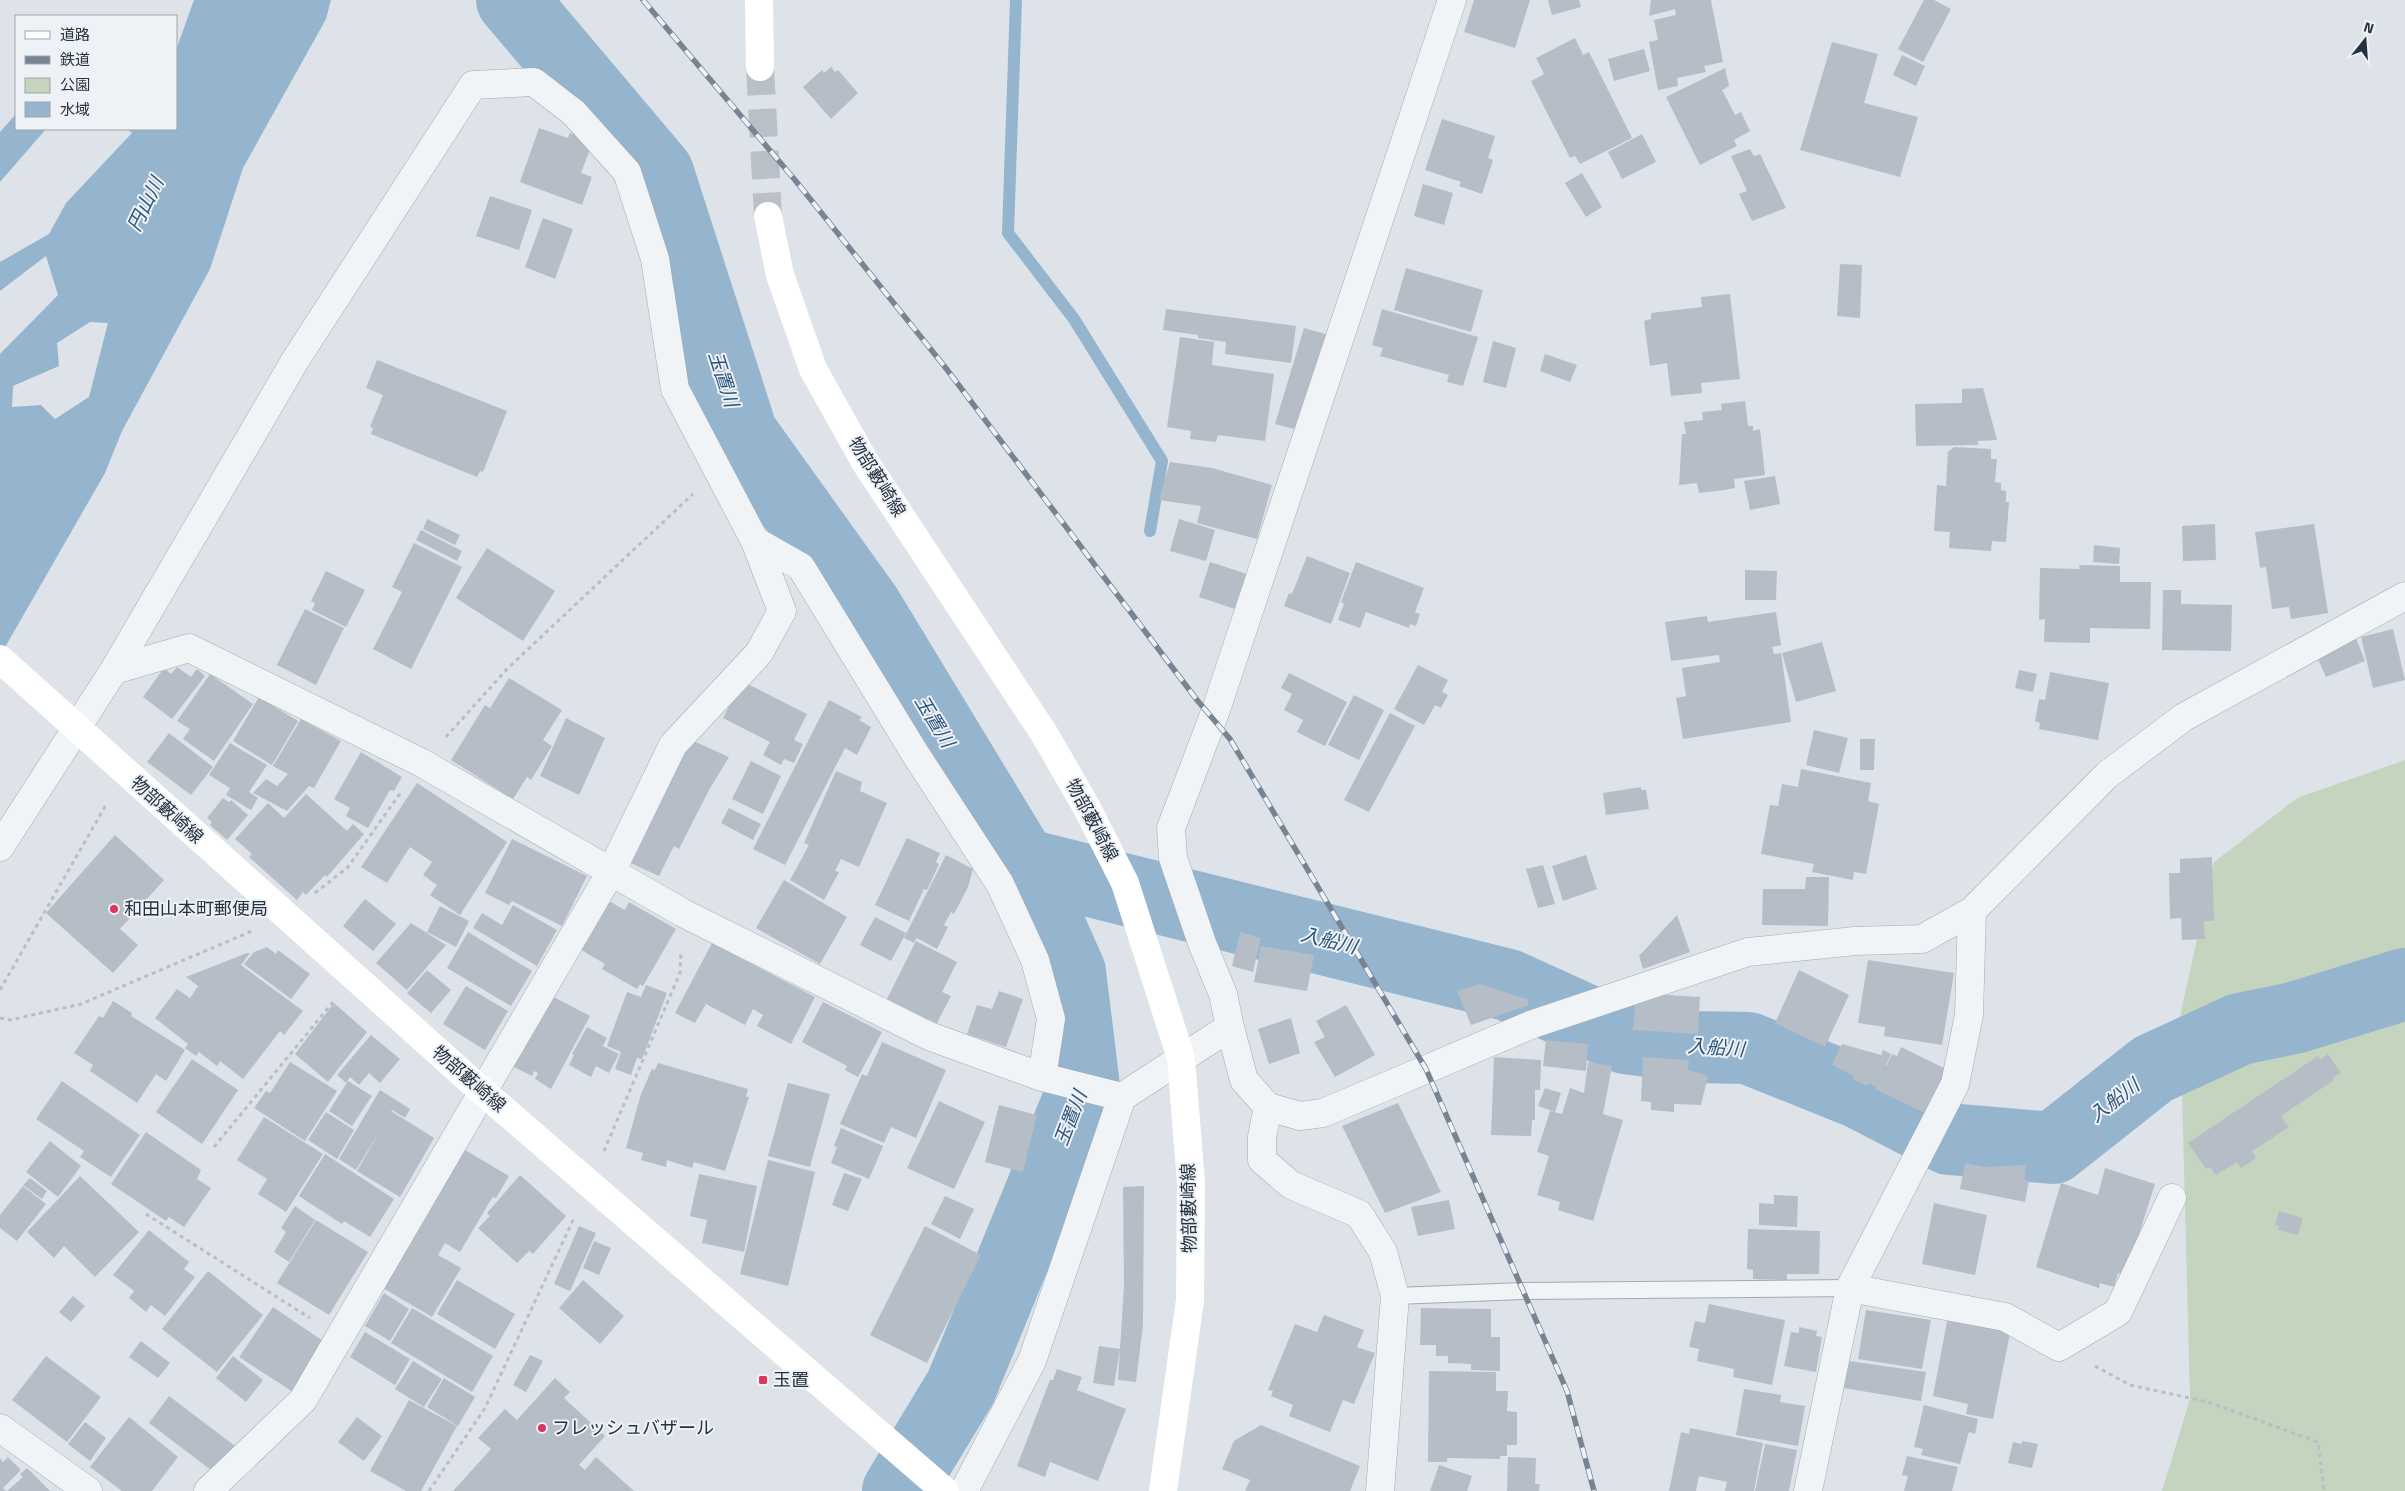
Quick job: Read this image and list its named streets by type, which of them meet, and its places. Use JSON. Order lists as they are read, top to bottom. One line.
{"streets":{"main road":["物部藪崎線"]},"water":["円山川","玉置川","入船川"],"places":{"other":["和田山本町郵便局","フレッシュバザール"],"transit":["玉置"]},"legend":["道路","鉄道","公園","水域"],"north":"top"}
